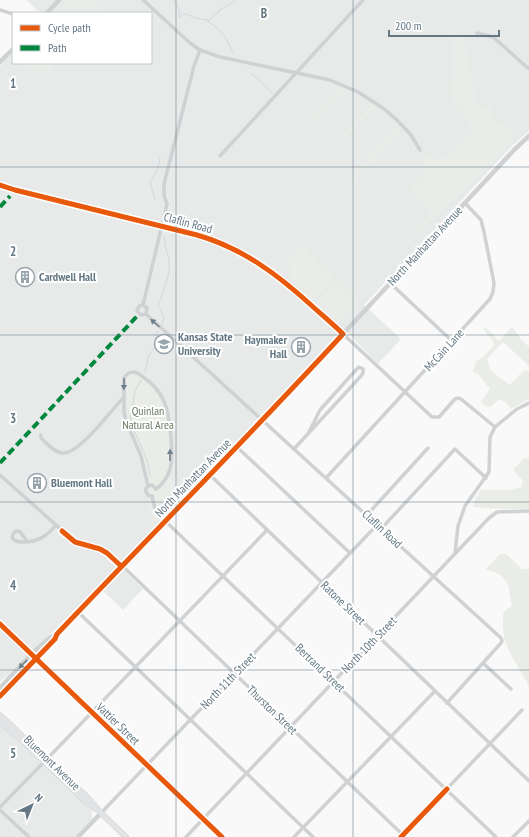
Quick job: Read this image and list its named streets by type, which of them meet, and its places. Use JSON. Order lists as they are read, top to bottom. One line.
{"streets":{"main road":["Bluemont Avenue"],"street":["Claflin Road","North Manhattan Avenue","McCain Lane","Ratone Street","North 10th Street","Bertrand Street","North 11th Street","Thurston Street","Vattier Street"]},"crossings":[["Claflin Road","North Manhattan Avenue"],["Claflin Road","McCain Lane"],["Claflin Road","North 10th Street"],["Claflin Road","North 11th Street"],["North Manhattan Avenue","McCain Lane"],["North Manhattan Avenue","Ratone Street"],["North Manhattan Avenue","Bertrand Street"],["North Manhattan Avenue","Thurston Street"],["North Manhattan Avenue","Vattier Street"],["Ratone Street","North 10th Street"],["Ratone Street","North 11th Street"],["North 10th Street","Bertrand Street"],["North 10th Street","Thurston Street"],["North 10th Street","Vattier Street"],["Bertrand Street","North 11th Street"],["North 11th Street","Thurston Street"],["North 11th Street","Vattier Street"],["North 11th Street","Bluemont Avenue"]],"parks":["Quinlan Natural Area"],"places":{"building":["Cardwell Hall","Haymaker Hall","Bluemont Hall"],"school or university":["Kansas State University"]},"legend":["Cycle path","Path"],"scale_bar":"200 m","north":"top right","grid":{"columns":["B"],"rows":["1","2","3","4","5"]}}
